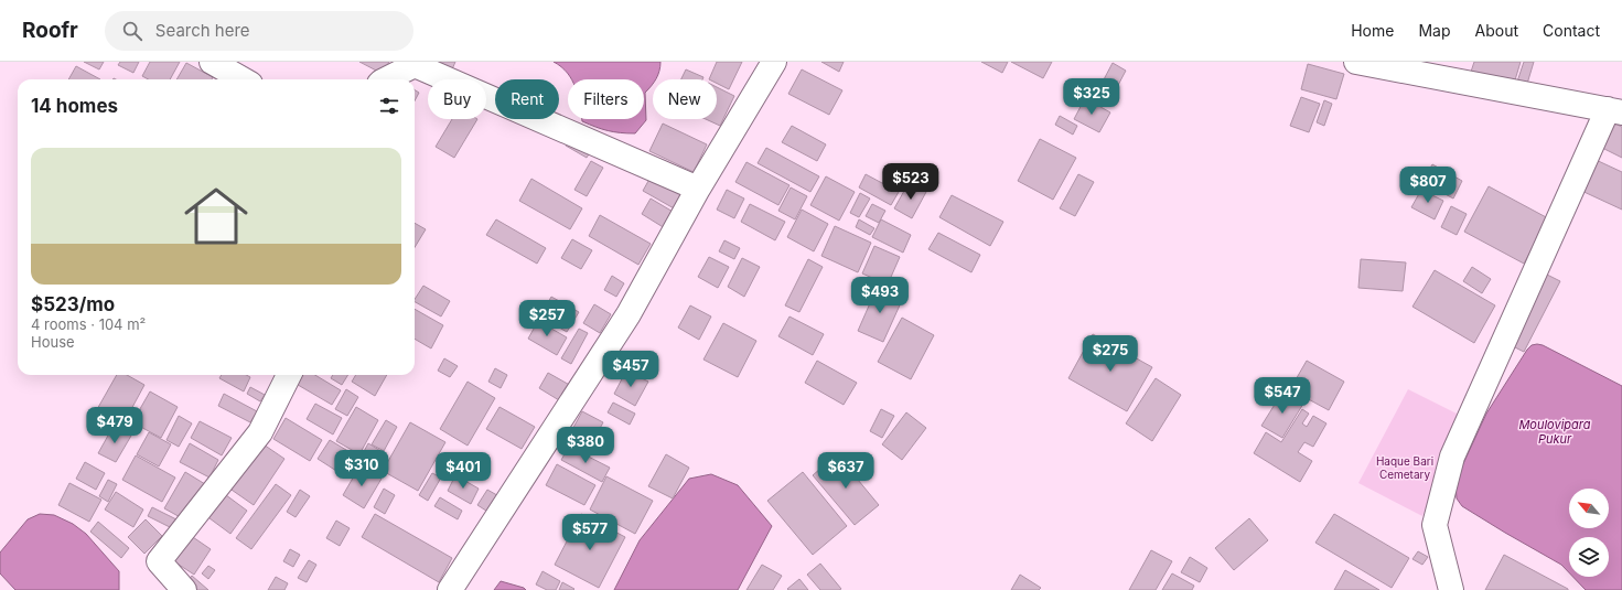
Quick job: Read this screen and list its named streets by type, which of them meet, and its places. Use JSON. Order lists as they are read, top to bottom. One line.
{"water":["Moulovipara Pukur"],"parks":["Haque Bari Cemetary"],"north":"top left","page":{"header":"Roofr","search":"Search here","nav":["Home","Map","About","Contact"],"price":["$325","$523","$807","$493","$257","$275","$457","$547","$479","$380","$310","$401","$637","$577"],"chip":["Buy","Rent","Filters","New"],"heading":"14 homes","list":[{"name":"$523/mo","note":"4 rooms · 104 m² · House"}]}}
